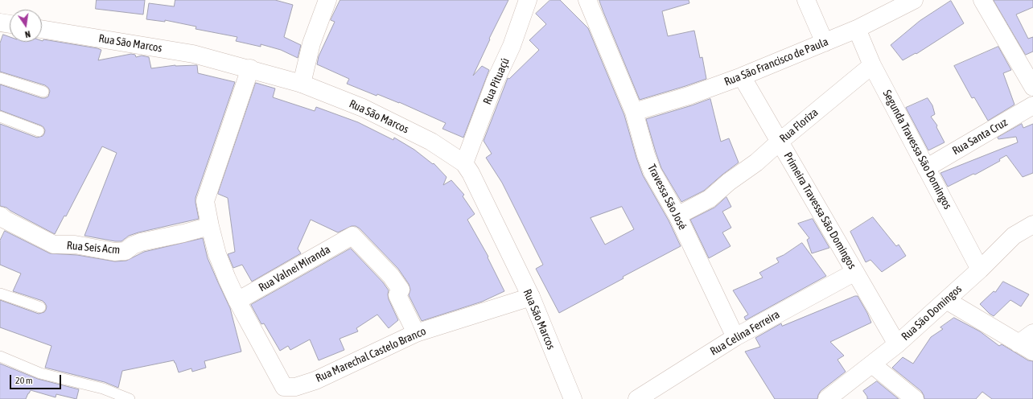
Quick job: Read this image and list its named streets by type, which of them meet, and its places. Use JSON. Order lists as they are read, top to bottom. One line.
{"streets":{"street":["Rua São Marcos","Rua São Francisco de Paula","Rua Pituaçú","Rua Floriza","Rua Santa Cruz","Segunda Travessa São Domingos","Travessa São José","Primeira Travessa São Domingos","Rua Seis Acm","Rua Valnei Miranda","Rua São Domingos","Rua Celina Ferreira","Rua Marechal Castelo Branco"]},"crossings":[["Rua São Marcos","Rua Pituaçú"],["Rua São Marcos","Rua Marechal Castelo Branco"],["Rua São Francisco de Paula","Segunda Travessa São Domingos"],["Rua São Francisco de Paula","Travessa São José"],["Rua São Francisco de Paula","Primeira Travessa São Domingos"],["Rua Floriza","Segunda Travessa São Domingos"],["Rua Floriza","Travessa São José"],["Rua Floriza","Primeira Travessa São Domingos"],["Rua Santa Cruz","Segunda Travessa São Domingos"],["Segunda Travessa São Domingos","Rua São Domingos"],["Travessa São José","Rua Celina Ferreira"],["Primeira Travessa São Domingos","Rua São Domingos"],["Primeira Travessa São Domingos","Rua Celina Ferreira"],["Rua Valnei Miranda","Rua Marechal Castelo Branco"]],"scale_bar":"20 m","north":"bottom"}
